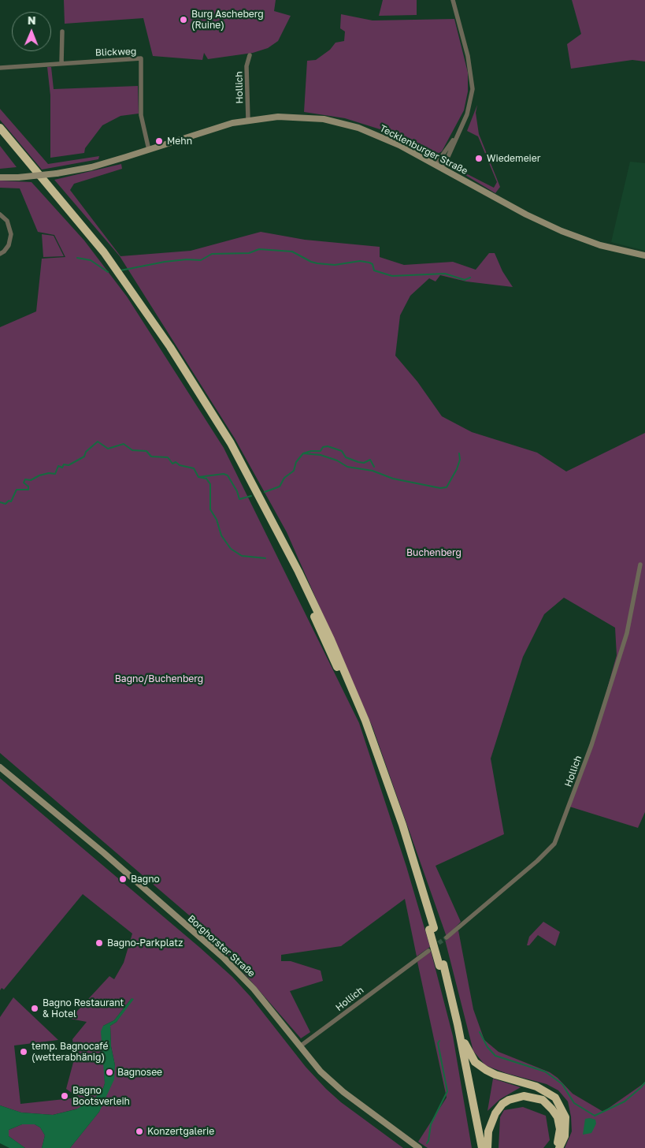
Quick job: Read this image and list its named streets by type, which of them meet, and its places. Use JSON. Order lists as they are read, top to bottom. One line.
{"streets":{"main road":["Tecklenburger Straße","Borghorster Straße"],"street":["Blickweg","Hollich"]},"crossings":[["Blickweg","Tecklenburger Straße"],["Hollich","Tecklenburger Straße"],["Hollich","Borghorster Straße"]],"parks":["Buchenberg","Bagno/Buchenberg"],"places":["Burg Ascheberg (Ruine)","Mehn","Wiedemeier","Bagno","Bagno-Parkplatz","Bagno Restaurant & Hotel","temp. Bagnocafé (wetterabhänig)","Bagnosee","Bagno Bootsverleih","Konzertgalerie"],"north":"top"}
